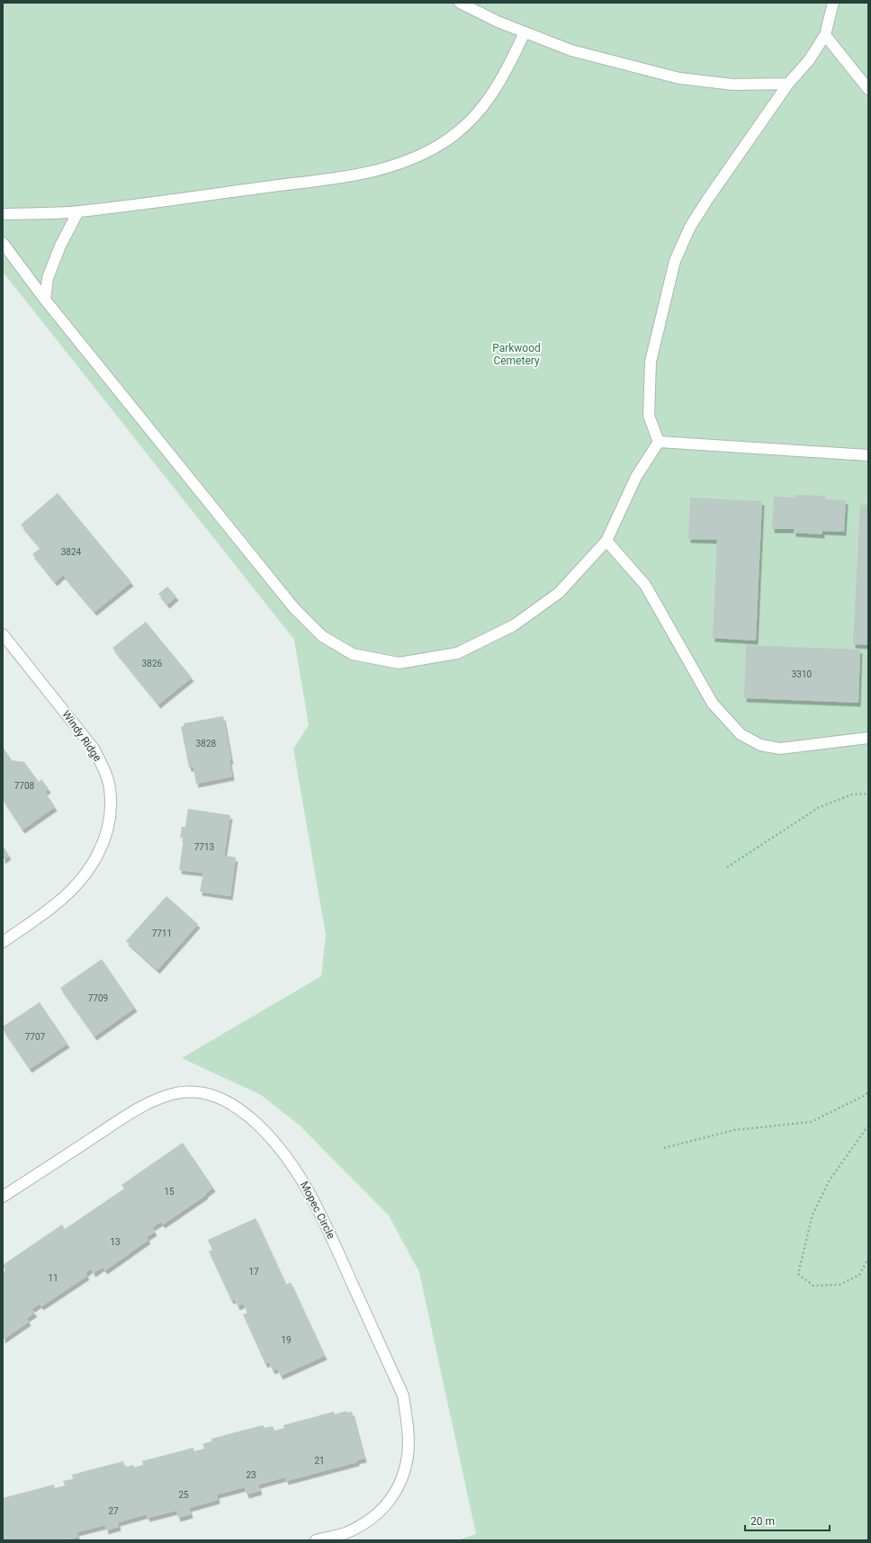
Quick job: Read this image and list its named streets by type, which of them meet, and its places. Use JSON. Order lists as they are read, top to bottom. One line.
{"streets":{"street":["Windy Ridge","Mopec Circle"]},"parks":["Parkwood Cemetery"],"house_numbers":["3824","3826","3310","3828","7708","7713","7711","7709","7707","15","13","17","11","19","21","23","25","27"],"scale_bar":"20 m"}
